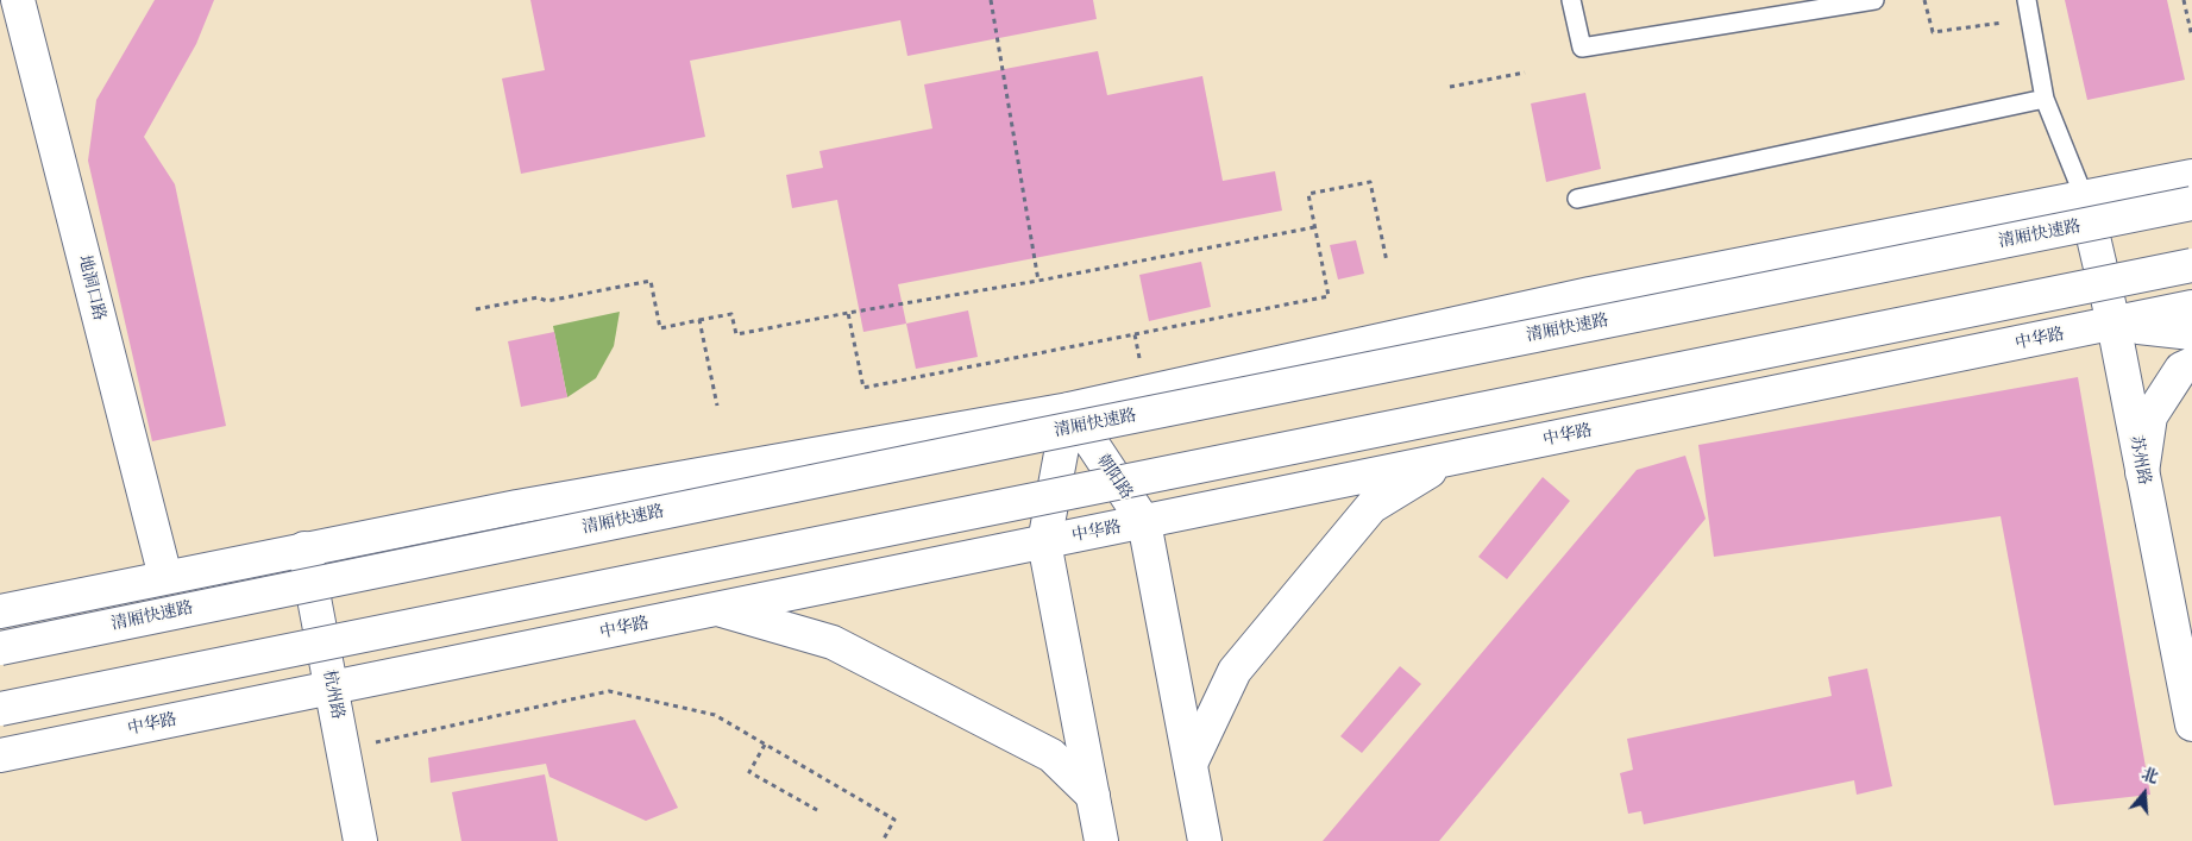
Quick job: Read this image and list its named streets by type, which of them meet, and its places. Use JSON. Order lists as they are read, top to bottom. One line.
{"streets":{"main road":["清厢快速路","地洞口路","中华路","苏州路","朝阳路","杭州路"]},"crossings":[["中华路","苏州路"],["中华路","朝阳路"],["中华路","杭州路"]],"north":"top"}
